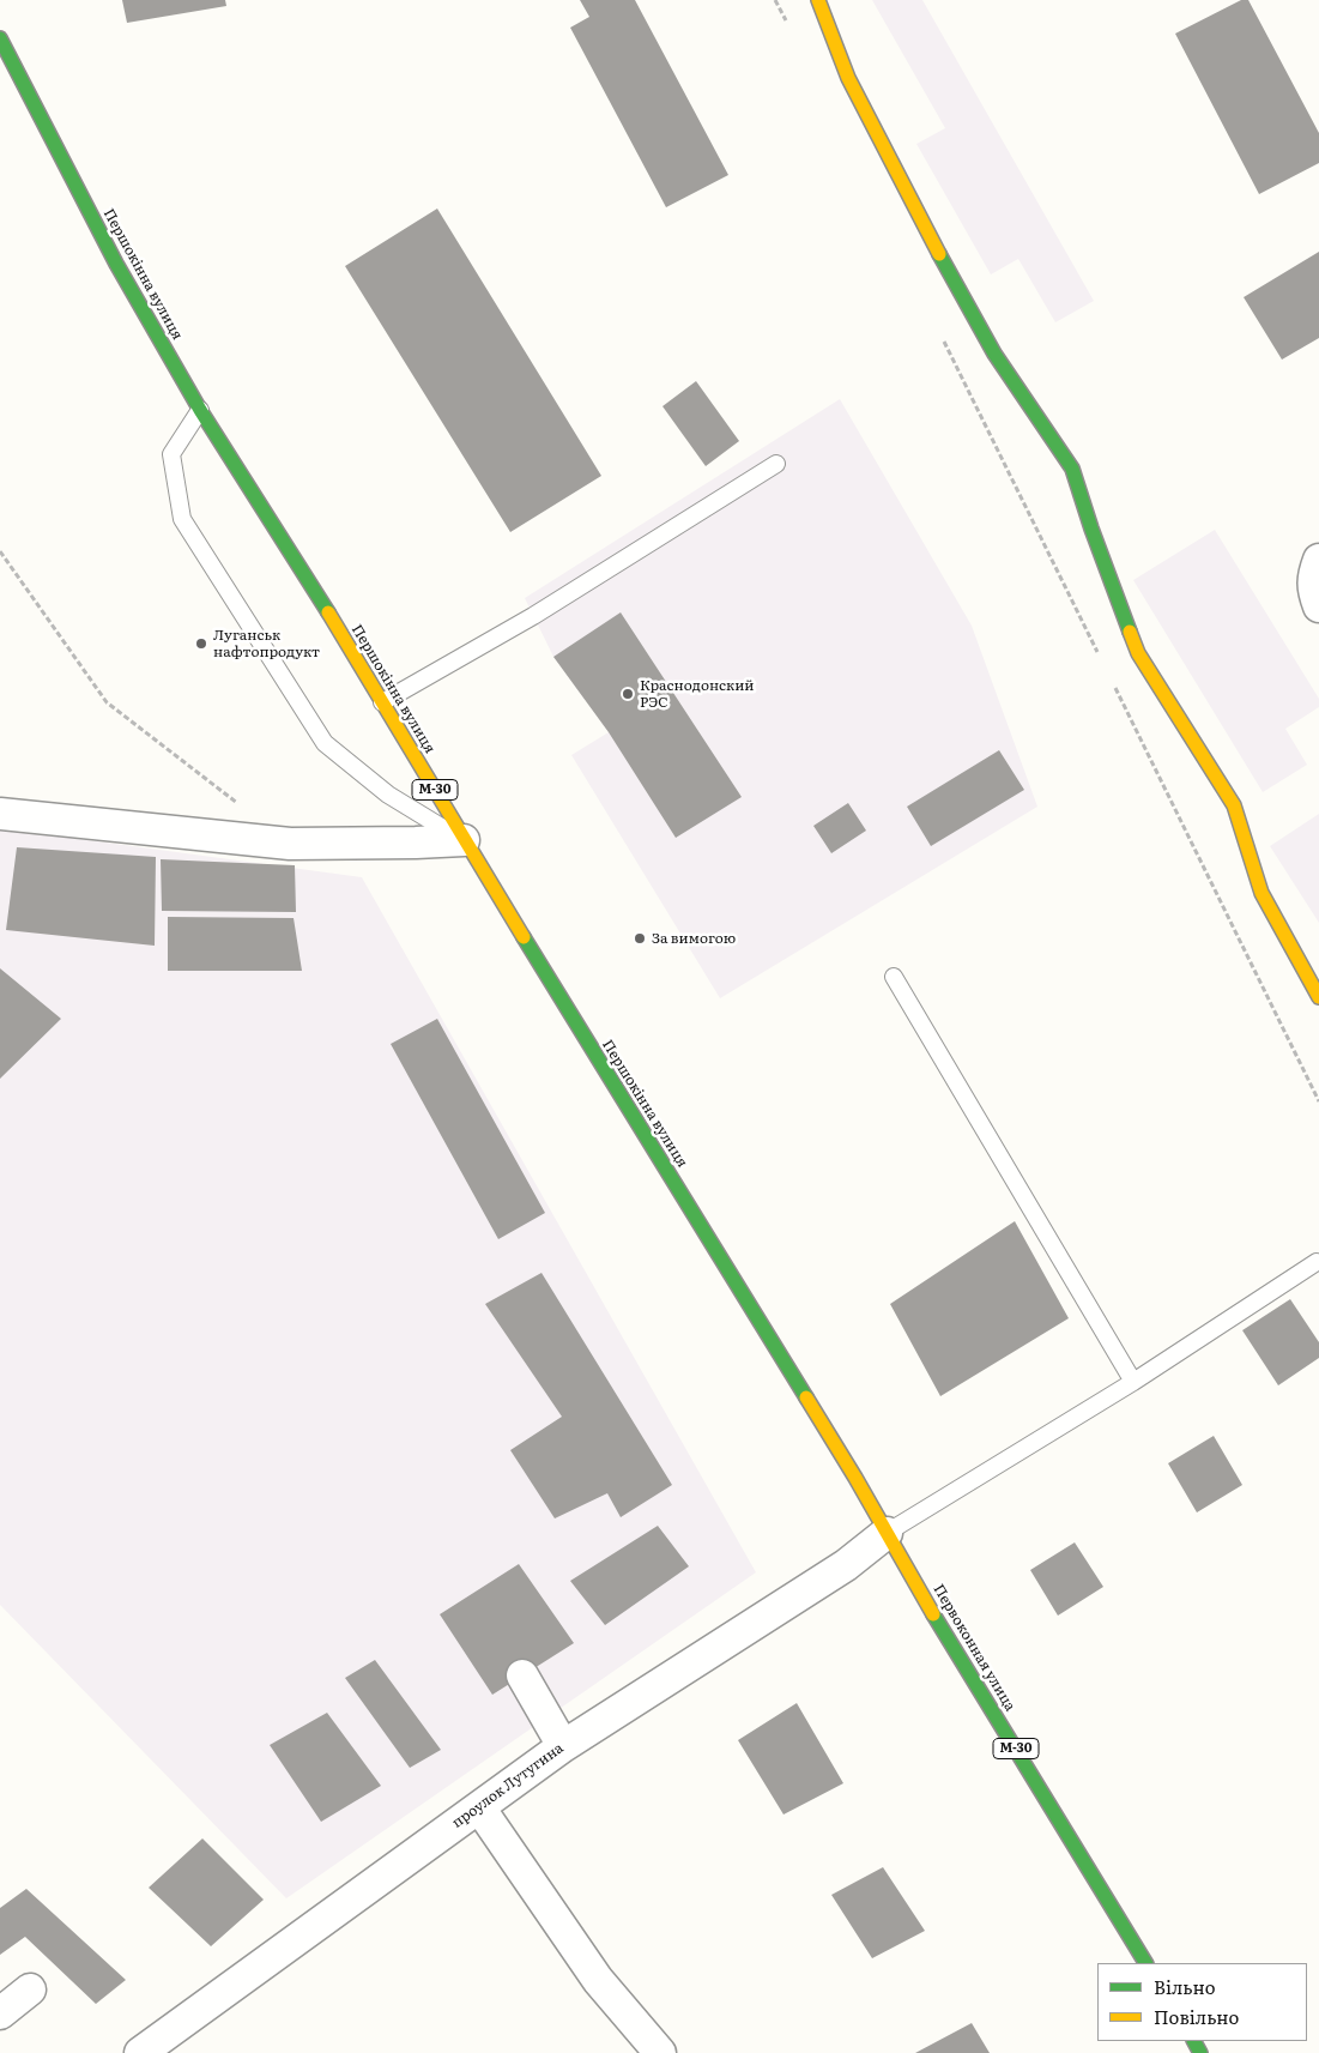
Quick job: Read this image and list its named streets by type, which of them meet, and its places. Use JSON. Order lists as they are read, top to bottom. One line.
{"streets":{"main road":["Першокінна вулиця","М-30","Первоконная улица"],"street":["проулок Лутугина"]},"crossings":[["Першокінна вулиця","Первоконная улица"],["Першокінна вулиця","проулок Лутугина"],["Первоконная улица","проулок Лутугина"]],"places":["Луганськ нафтопродукт","Краснодонский РЭС","За вимогою"],"legend":["Вільно","Повільно"]}
